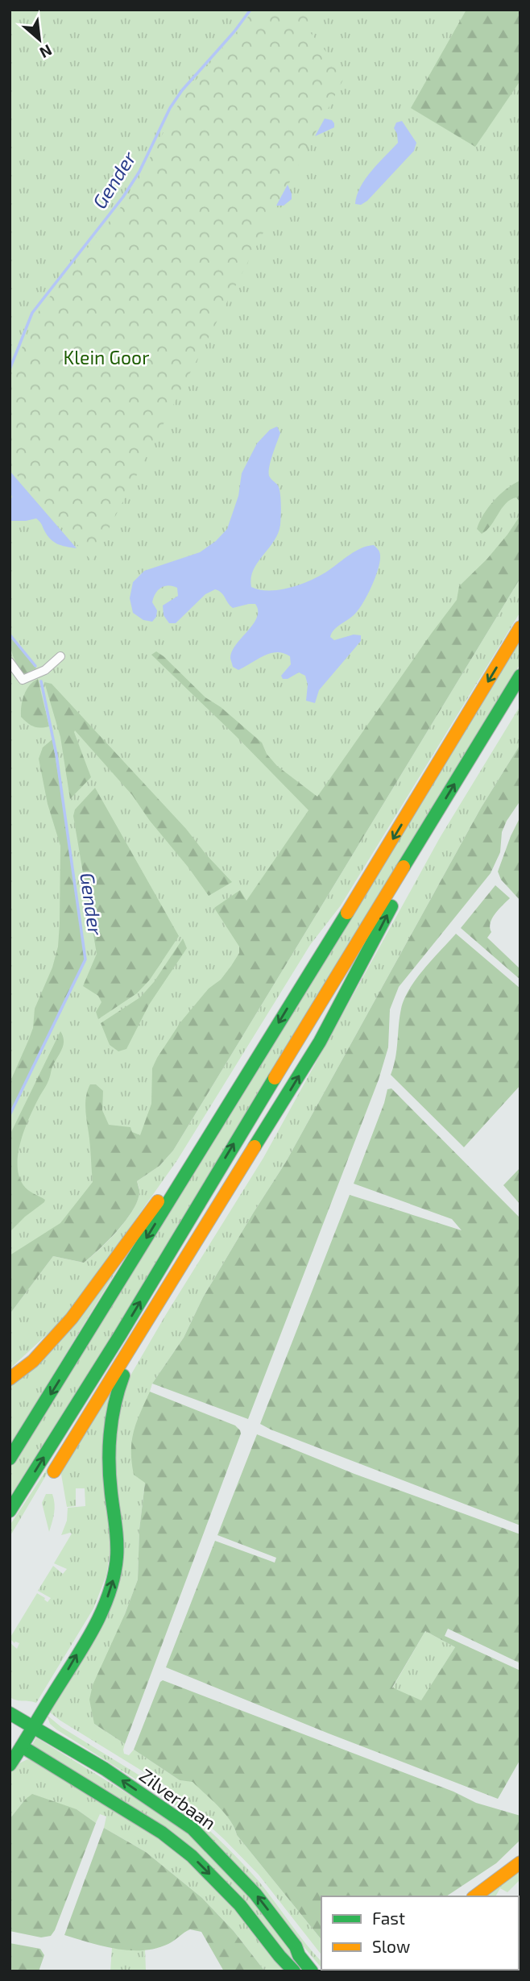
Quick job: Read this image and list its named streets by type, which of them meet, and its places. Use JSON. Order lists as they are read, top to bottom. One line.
{"streets":{"main road":["Zilverbaan"]},"water":["Gender"],"parks":["Klein Goor"],"legend":["Fast","Slow"],"north":"bottom right"}
